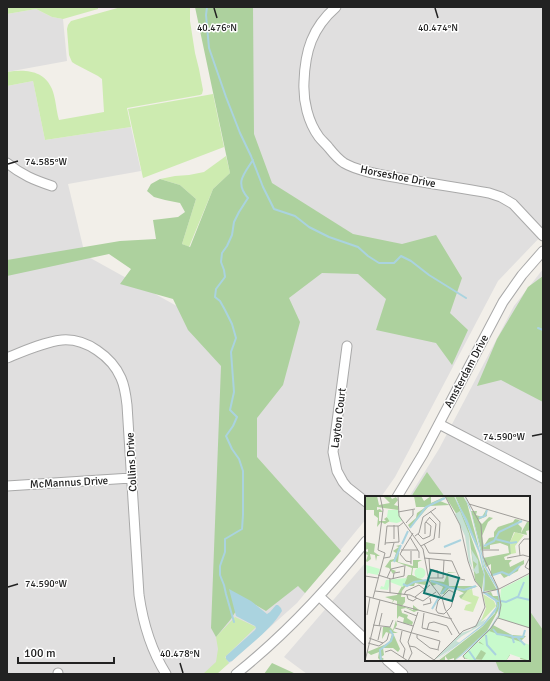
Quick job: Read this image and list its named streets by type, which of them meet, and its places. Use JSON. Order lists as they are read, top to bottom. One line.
{"streets":{"street":["Horseshoe Drive","Amsterdam Drive","Layton Court","Collins Drive","McMannus Drive"]},"crossings":[["Collins Drive","McMannus Drive"]],"scale_bar":"100 m","coordinates":["40.476°N","40.474°N","74.585°W","74.590°W","40.478°N"]}
